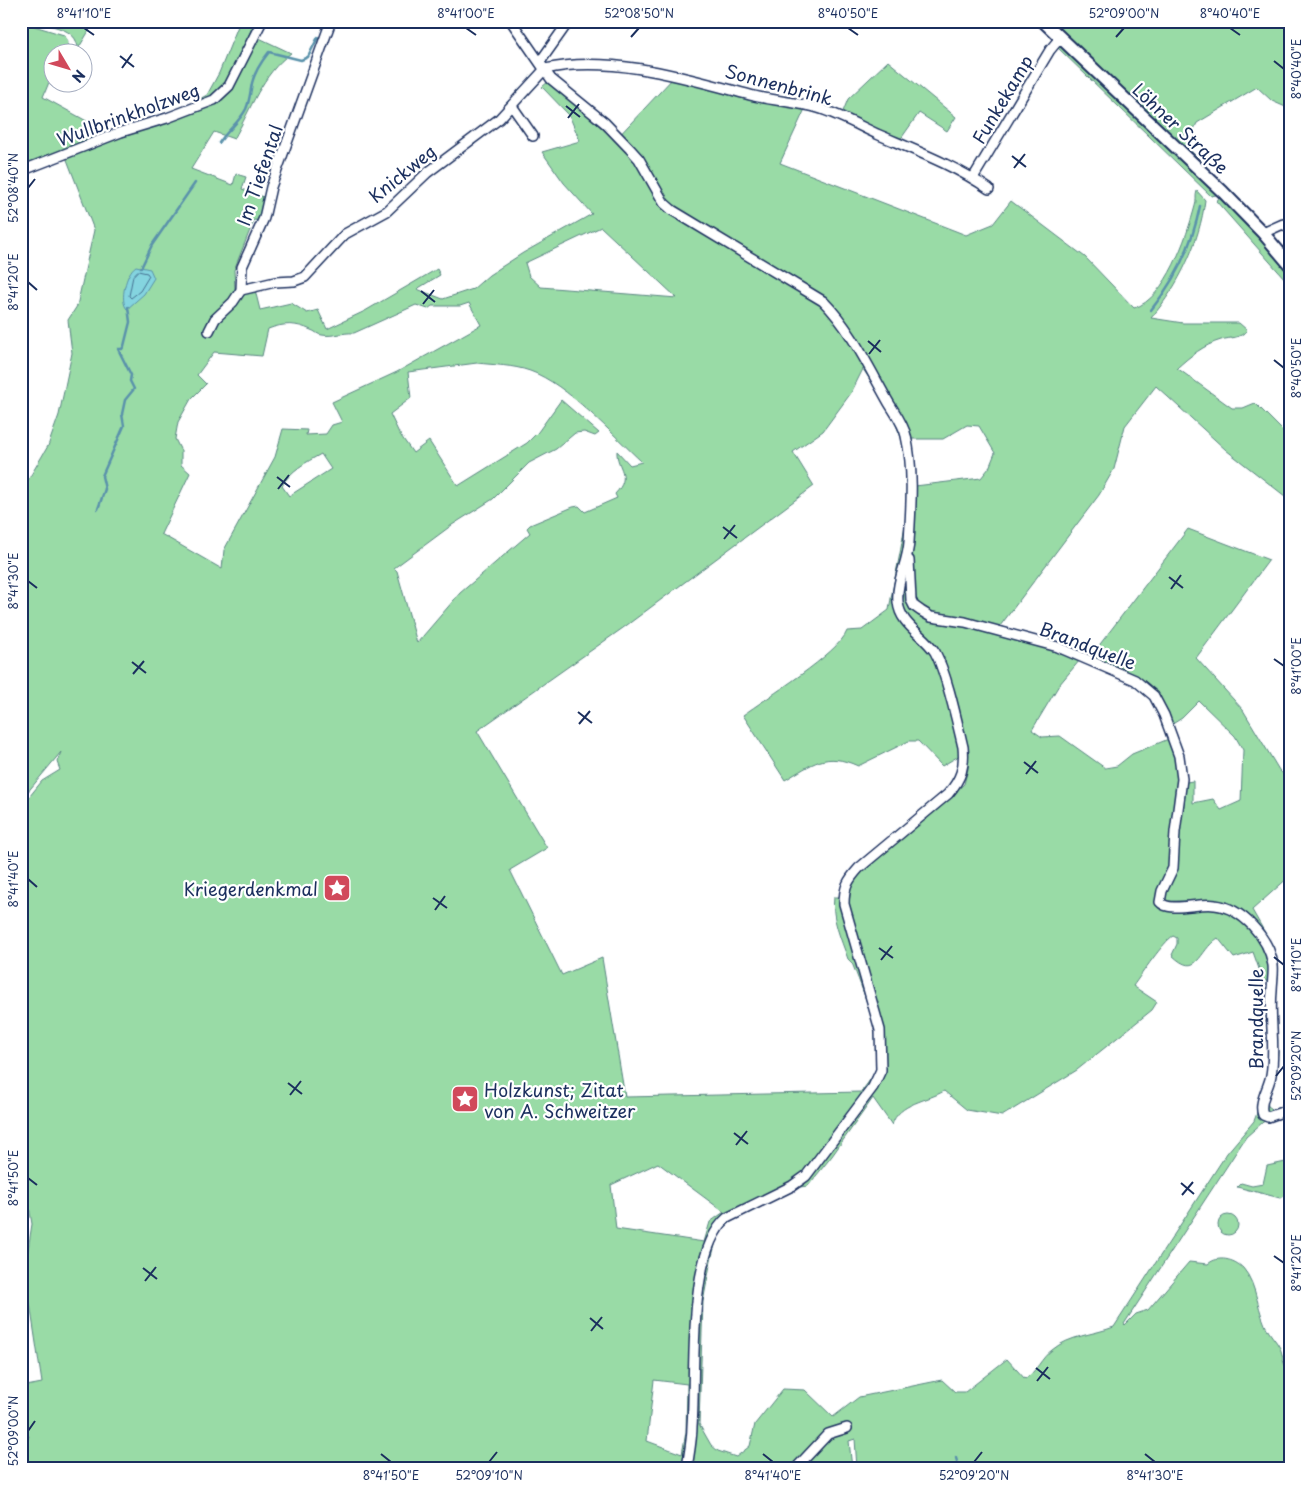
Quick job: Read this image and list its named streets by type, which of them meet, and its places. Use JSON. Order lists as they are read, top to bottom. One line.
{"streets":{"main road":["Löhner Straße"],"street":["Sonnenbrink","Funkekamp","Wullbrinkholzweg","Knickweg","Im Tiefental","Brandquelle"]},"crossings":[["Sonnenbrink","Funkekamp"],["Sonnenbrink","Knickweg"],["Funkekamp","Löhner Straße"],["Knickweg","Im Tiefental"]],"places":{"place":["Kriegerdenkmal","Holzkunst; Zitat von A. Schweitzer"]},"north":"bottom right","coordinates":["8°41'10\"E","8°41'00\"E","52°08'50\"N","8°40'50\"E","52°09'00\"N","8°40'40\"E","52°08'40\"N","8°41'20\"E","8°41'30\"E","8°41'40\"E","52°09'20\"N","8°41'50\"E","52°09'10\"N"]}
